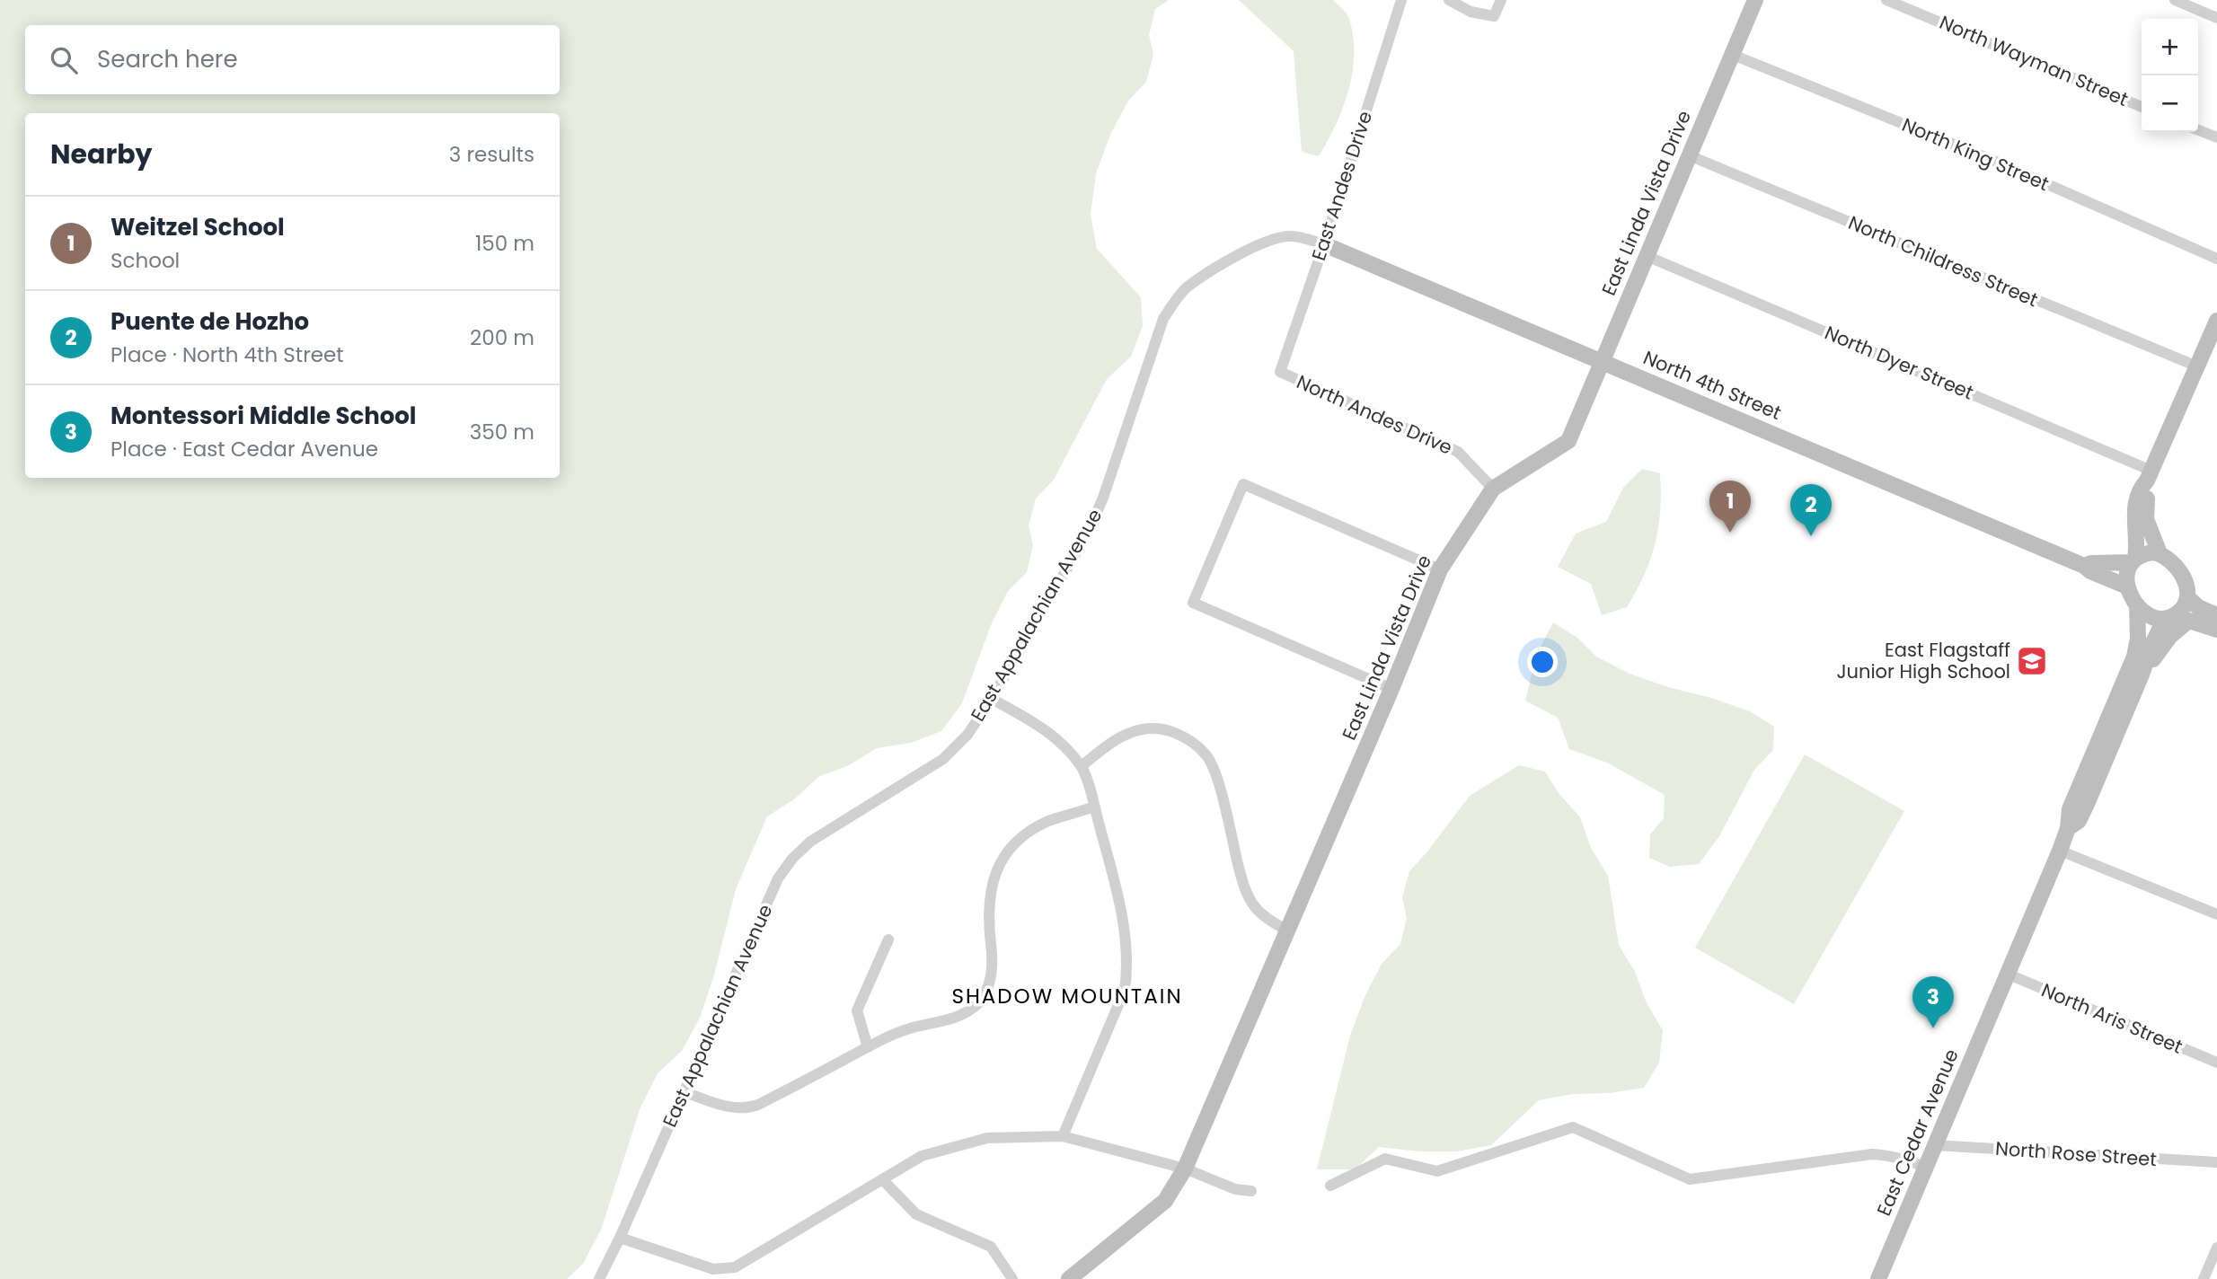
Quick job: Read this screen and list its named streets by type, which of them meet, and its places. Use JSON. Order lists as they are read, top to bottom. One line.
{"streets":{"street":["North Wayman Street","North King Street","East Andes Drive","East Linda Vista Drive","North Childress Street","North Dyer Street","North 4th Street","North Andes Drive","East Appalachian Avenue","North Aris Street","East Cedar Avenue","North Rose Street"]},"crossings":[["North King Street","East Linda Vista Drive"],["East Andes Drive","North 4th Street"],["East Andes Drive","North Andes Drive"],["East Andes Drive","East Appalachian Avenue"],["East Linda Vista Drive","North Childress Street"],["East Linda Vista Drive","North Dyer Street"],["East Linda Vista Drive","North 4th Street"],["East Linda Vista Drive","North Andes Drive"],["North 4th Street","East Appalachian Avenue"],["North 4th Street","East Cedar Avenue"],["North Aris Street","East Cedar Avenue"],["East Cedar Avenue","North Rose Street"]],"districts":["SHADOW MOUNTAIN"],"places":{"school or university":["East Flagstaff Junior High School"]},"page":{"map_buttons":["+","−"],"search":"Search here","heading":["Nearby","3 results"],"list":[{"mark":"1","name":"Weitzel School","note":"School","value":"150 m"},{"mark":"2","name":"Puente de Hozho","note":"Place · North 4th Street","value":"200 m"},{"mark":"3","name":"Montessori Middle School","note":"Place · East Cedar Avenue","value":"350 m"}],"pins":["1","2","3"]}}
